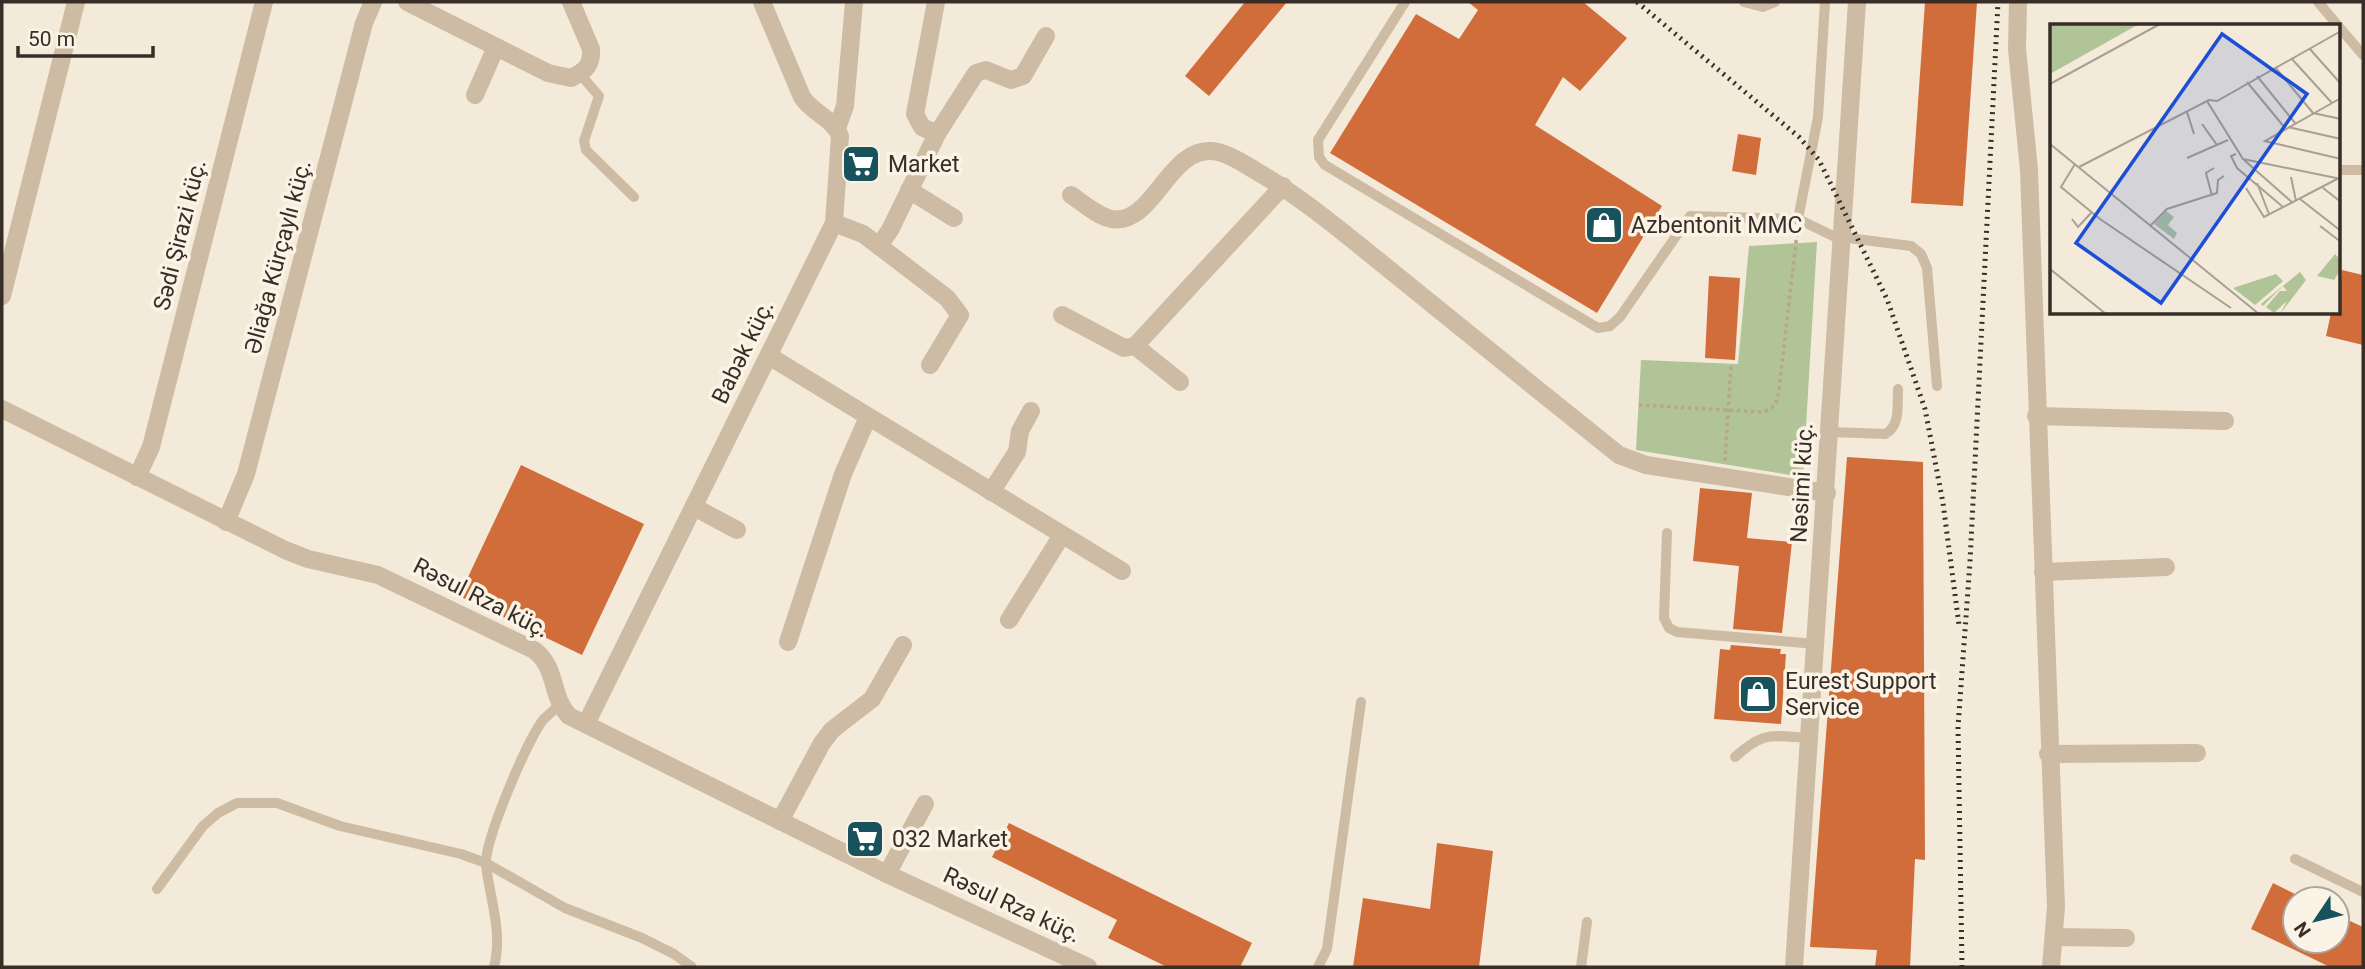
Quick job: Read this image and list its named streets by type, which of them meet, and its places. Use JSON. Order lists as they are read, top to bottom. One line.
{"streets":{"street":["Sədi Şirazi küç.","Əliağa Kürçaylı küç.","Babək küç.","Nəsimi küç.","Rəsul Rza küç."]},"crossings":[["Sədi Şirazi küç.","Rəsul Rza küç."],["Əliağa Kürçaylı küç.","Rəsul Rza küç."],["Babək küç.","Rəsul Rza küç."]],"places":{"supermarket":["Market","032 Market"],"shop":["Azbentonit MMC","Eurest Support Service"]},"scale_bar":"50 m","north":"bottom left"}
